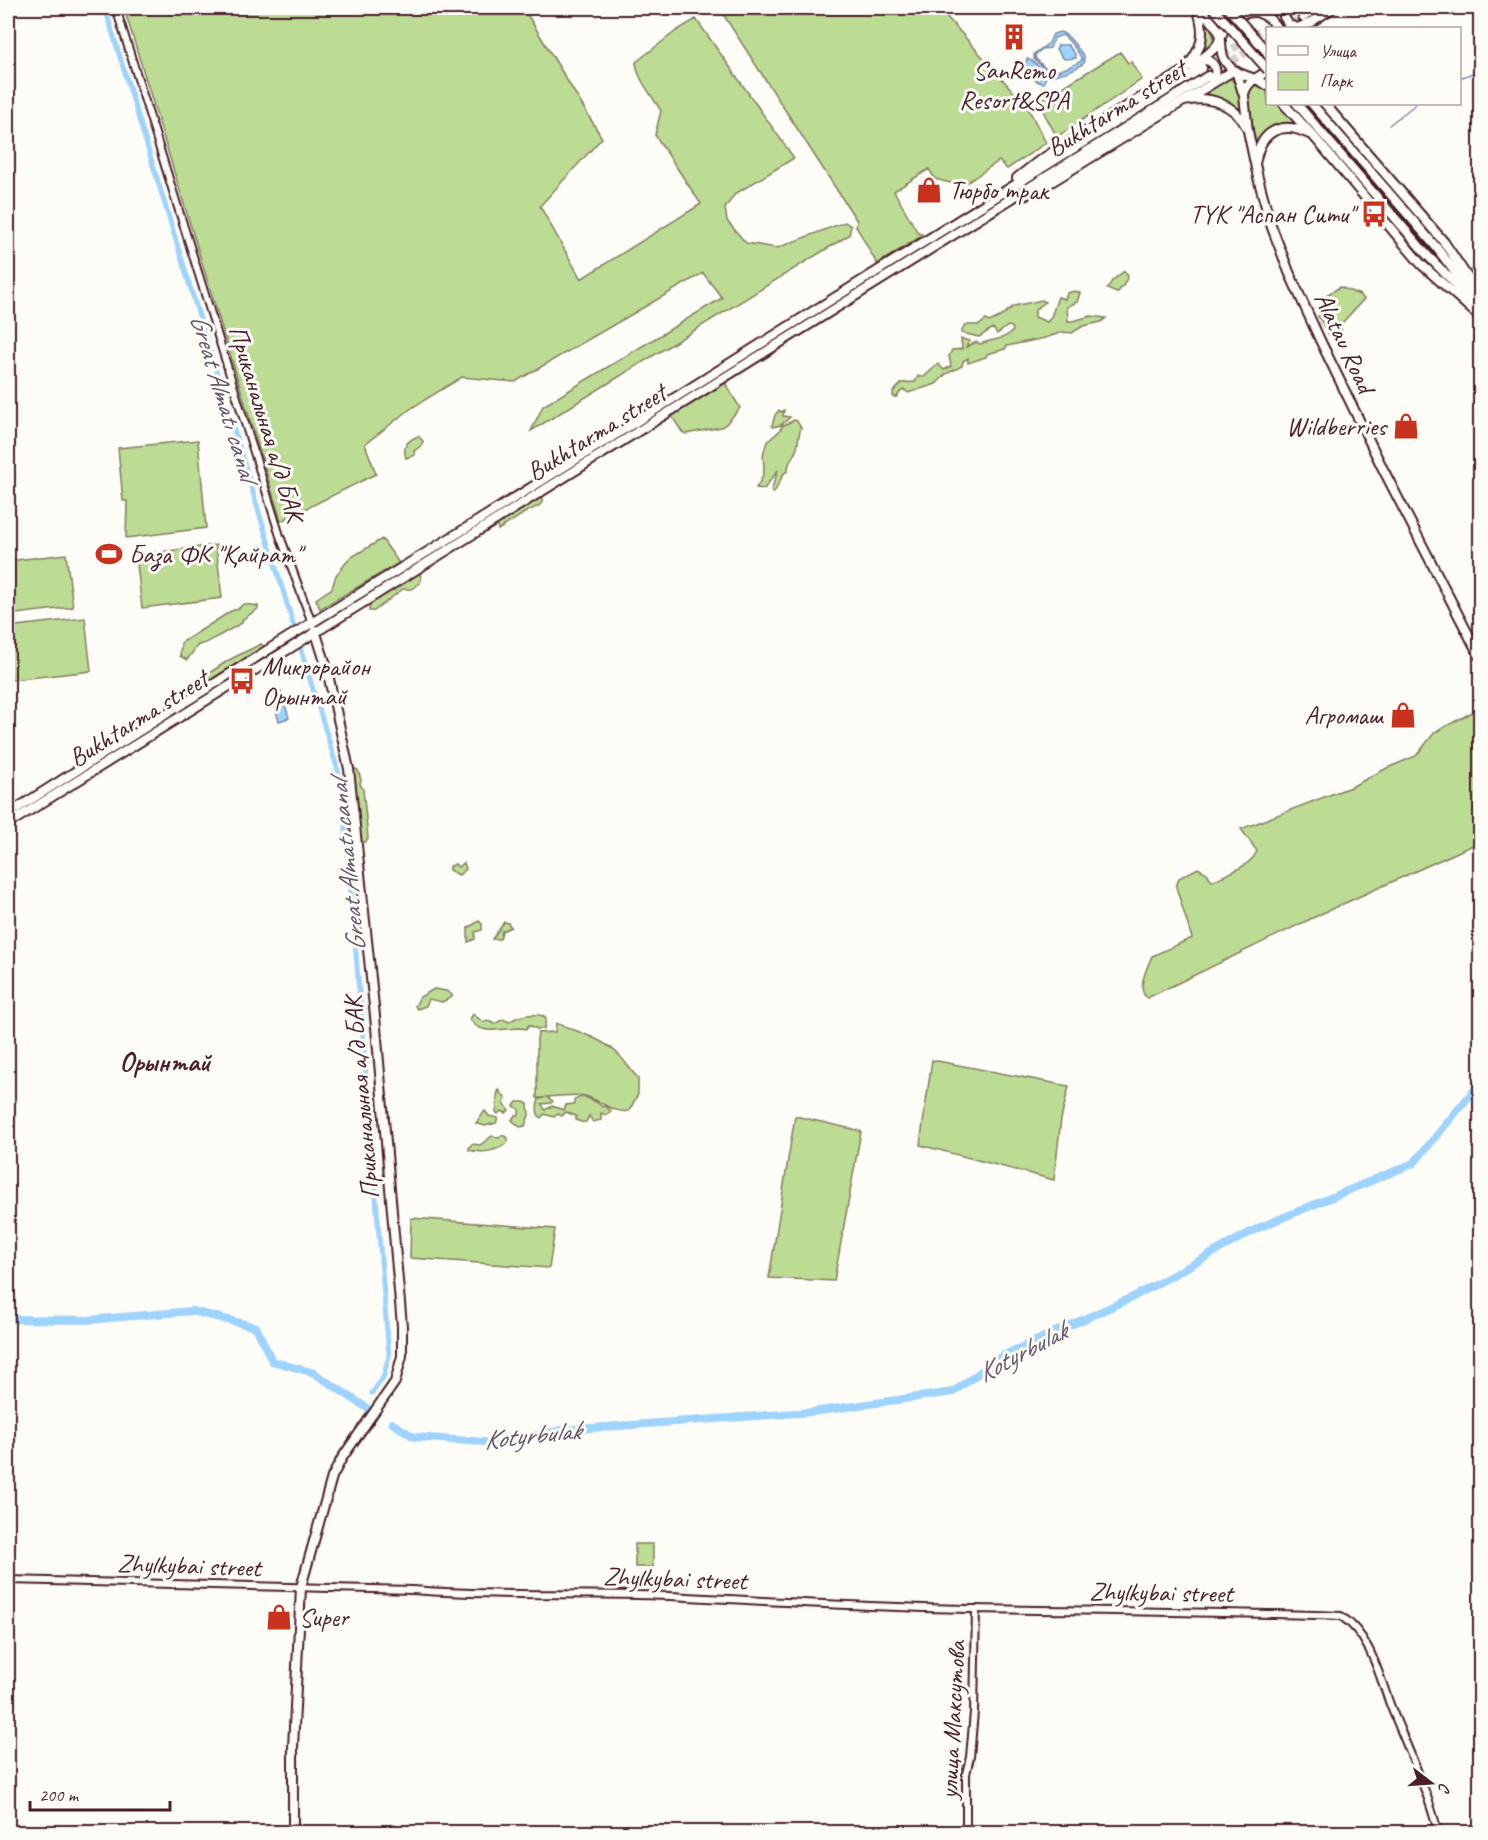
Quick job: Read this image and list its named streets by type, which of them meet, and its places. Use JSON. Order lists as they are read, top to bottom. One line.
{"streets":{"main road":["Bukhtarma street","Alatau Road","Приканальная а/д БАК"],"street":["Zhylkybai street","улица Максутова"]},"crossings":[["Bukhtarma street","Приканальная а/д БАК"],["Приканальная а/д БАК","Zhylkybai street"],["Zhylkybai street","улица Максутова"]],"districts":["Орынтай"],"water":["Great Almatı canal","Kotyrbulak"],"places":{"building":["SanRemo Resort&SPA"],"shop":["Тюрбо трак","Wildberries","Агромаш","Super"],"bus stop":["ТҮК \"Аспан Сити\"","Микрорайон Орынтай"],"sports":["База ФК \"Қайрат\""]},"legend":["Улица","Парк"],"scale_bar":"200 m","north":"right"}
